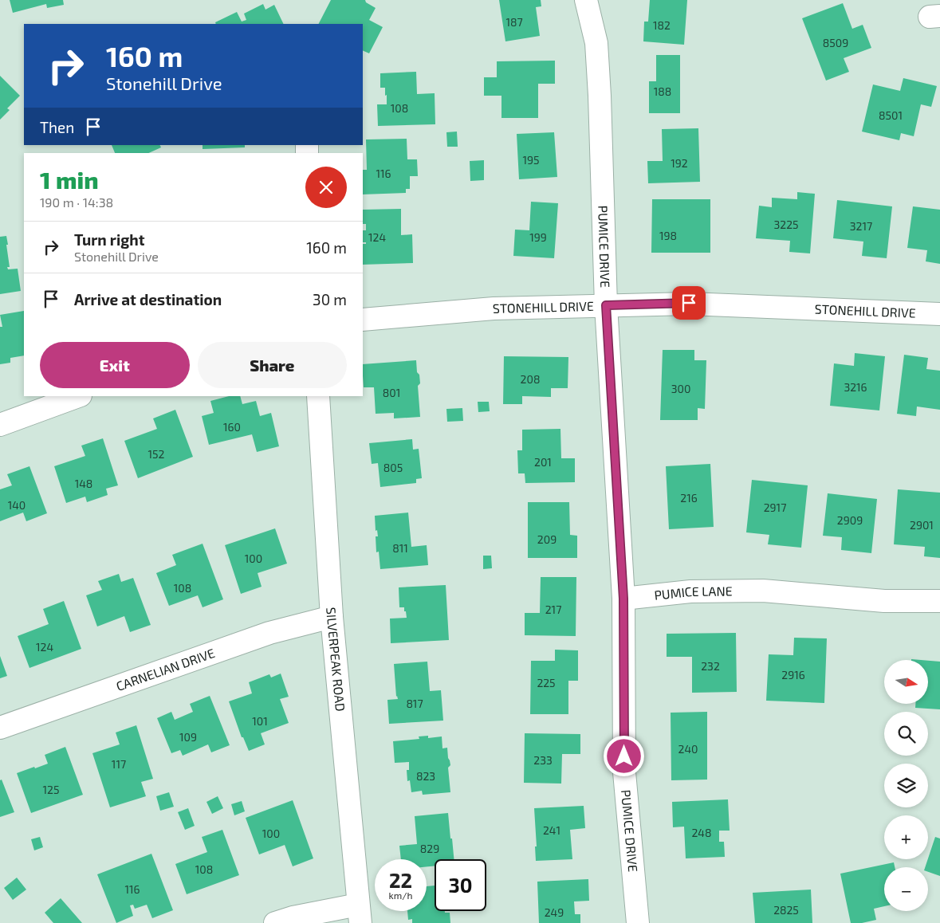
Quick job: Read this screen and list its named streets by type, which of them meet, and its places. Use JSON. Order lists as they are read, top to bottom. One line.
{"streets":{"street":["PUMICE DRIVE","STONEHILL DRIVE","PUMICE LANE","SILVERPEAK ROAD","CARNELIAN DRIVE"]},"crossings":[["PUMICE DRIVE","STONEHILL DRIVE"],["PUMICE DRIVE","PUMICE LANE"],["SILVERPEAK ROAD","CARNELIAN DRIVE"]],"house_numbers":["187","182","8509","188","108","8501","195","192","116","3225","3217","198","124","199","208","3216","300","801","160","152","201","805","148","216","140","2917","2909","2901","209","811","100","108","217","124","232","2916","225","817","101","109","240","233","117","823","125","241","248","100","829","108","116","2825","249"],"north":"right","page":{"turn":["160 m","Stonehill Drive"],"then":"Then","heading":["1 min","190 m · 14:38"],"list":[{"name":"Turn right","note":"Stonehill Drive","value":"160 m"},{"name":"Arrive at destination","value":"30 m"}],"buttons":["Exit","Share"],"map_buttons":["+","−"],"speed":"22 km/h","limit":"30"}}
